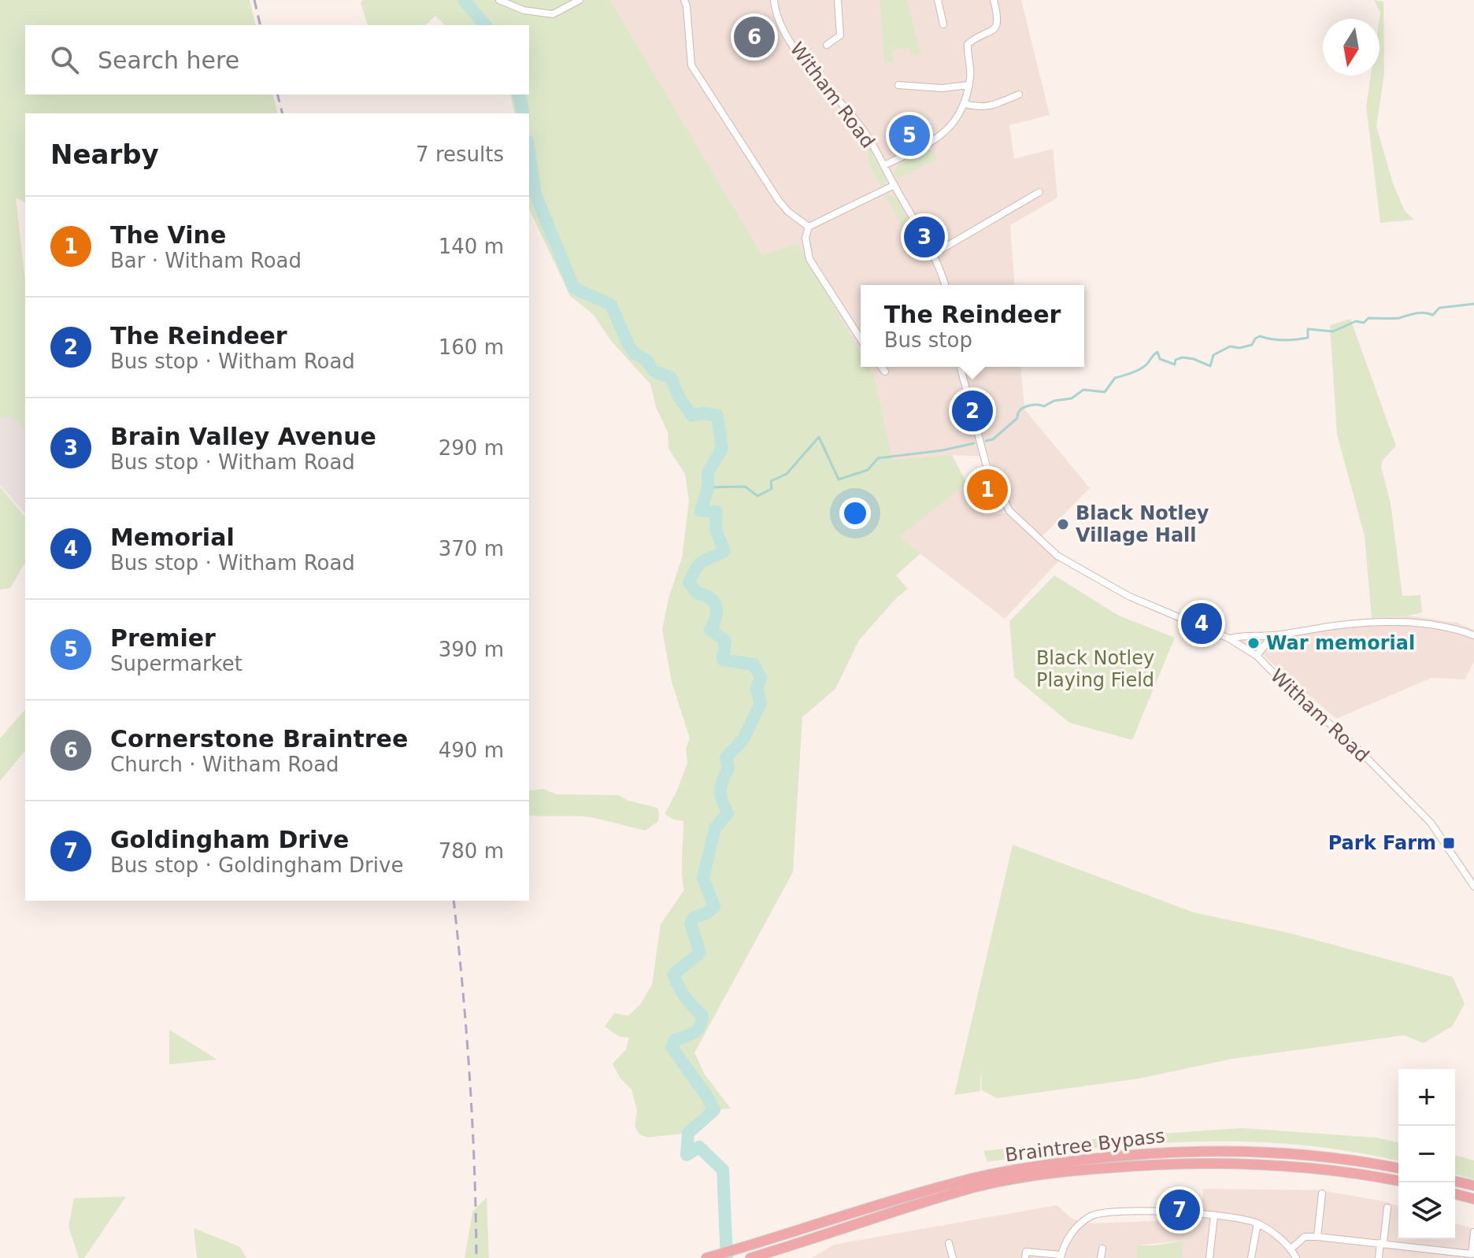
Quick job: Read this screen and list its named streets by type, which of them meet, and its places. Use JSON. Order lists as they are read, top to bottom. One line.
{"streets":{"highway":["Braintree Bypass"],"street":["Witham Road"]},"parks":["Black Notley Playing Field"],"places":{"other":["Black Notley Village Hall","War memorial"],"transit":["Park Farm"]},"north":"bottom","page":{"pins":["6","5","3","2","1","4","7"],"search":"Search here","heading":["Nearby","7 results"],"list":[{"mark":"1","name":"The Vine","note":"Bar · Witham Road","value":"140 m"},{"mark":"2","name":"The Reindeer","note":"Bus stop · Witham Road","value":"160 m"},{"mark":"3","name":"Brain Valley Avenue","note":"Bus stop · Witham Road","value":"290 m"},{"mark":"4","name":"Memorial","note":"Bus stop · Witham Road","value":"370 m"},{"mark":"5","name":"Premier","note":"Supermarket","value":"390 m"},{"mark":"6","name":"Cornerstone Braintree","note":"Church · Witham Road","value":"490 m"},{"mark":"7","name":"Goldingham Drive","note":"Bus stop · Goldingham Drive","value":"780 m"}],"popup":["The Reindeer","Bus stop"],"map_buttons":["+","−"]}}
